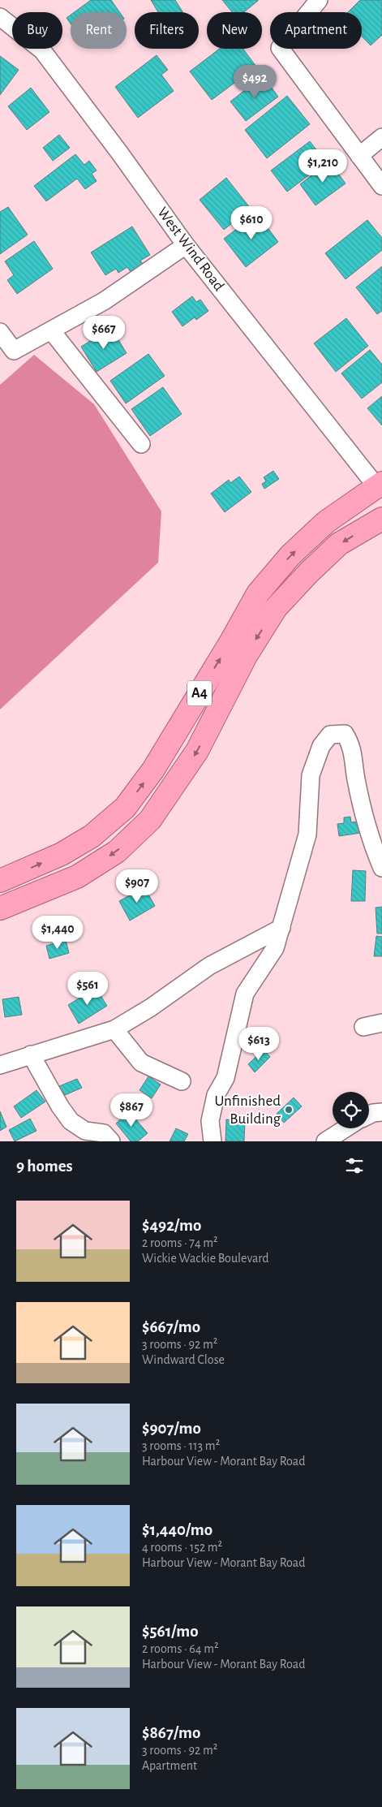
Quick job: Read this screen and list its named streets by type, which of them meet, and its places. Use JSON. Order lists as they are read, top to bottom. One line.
{"streets":{"highway":["A4"],"street":["West Wind Road"]},"crossings":[["West Wind Road","A4"]],"places":["Unfinished Building"],"page":{"chip":["Buy","Rent","Filters","New","Apartment"],"price":["$492","$1,210","$610","$667","$907","$1,440","$561","$613","$867"],"heading":"9 homes","list":[{"name":"$492/mo","note":"2 rooms · 74 m² · Wickie Wackie Boulevard"},{"name":"$667/mo","note":"3 rooms · 92 m² · Windward Close"},{"name":"$907/mo","note":"3 rooms · 113 m² · Harbour View - Morant Bay Road"},{"name":"$1,440/mo","note":"4 rooms · 152 m² · Harbour View - Morant Bay Road"},{"name":"$561/mo","note":"2 rooms · 64 m² · Harbour View - Morant Bay Road"},{"name":"$867/mo","note":"3 rooms · 92 m² · Apartment"}]}}
